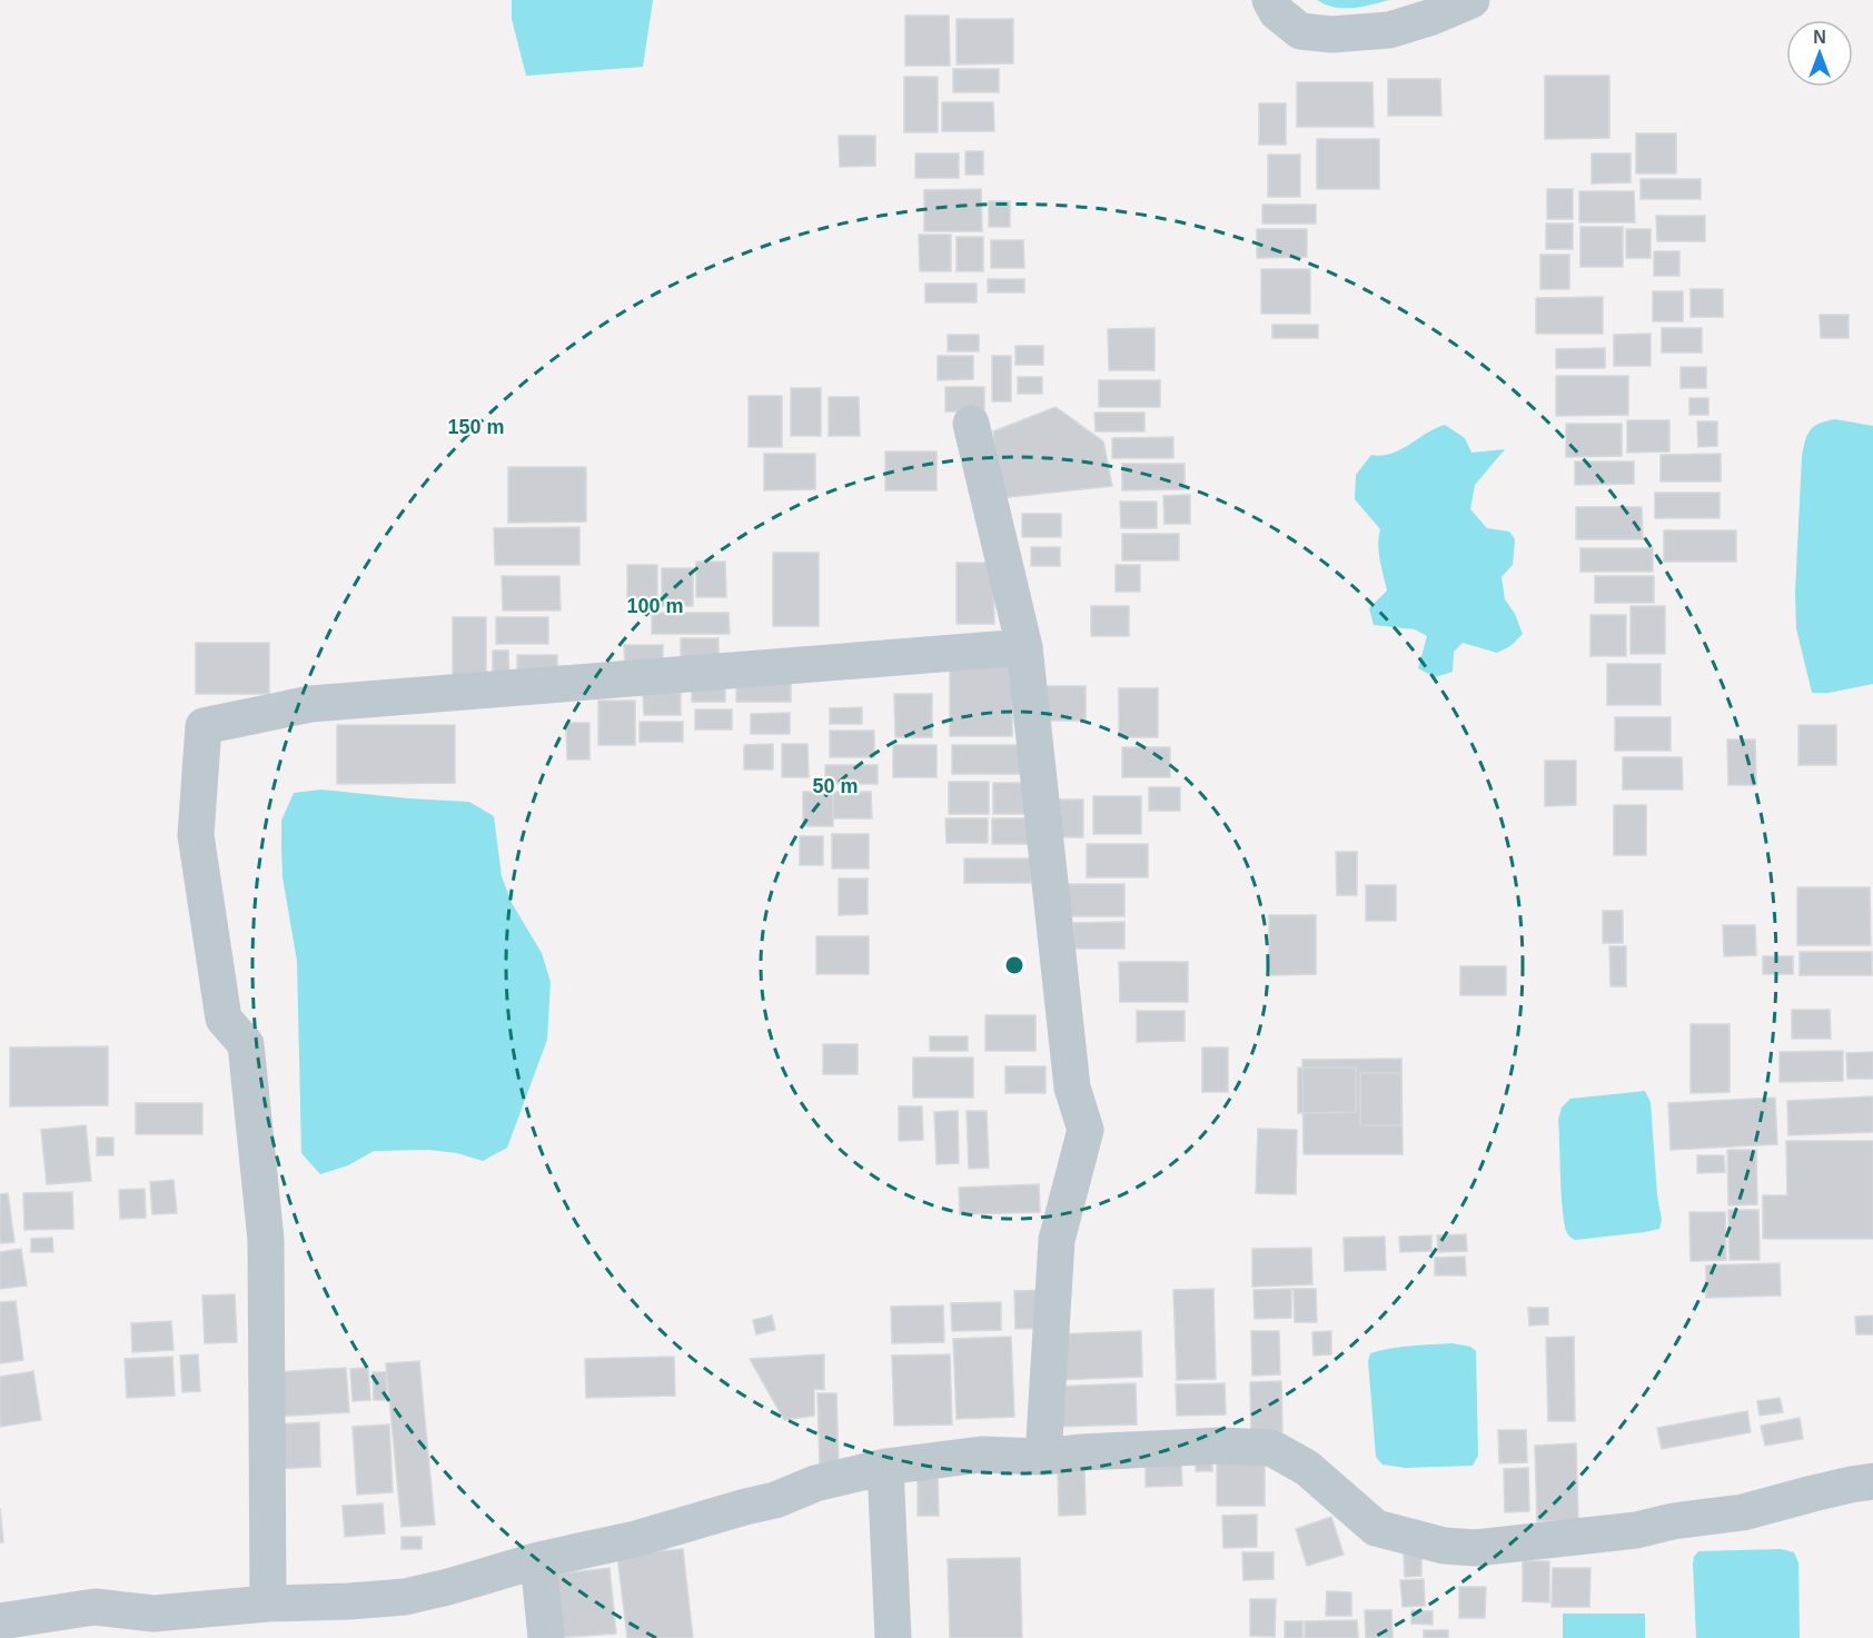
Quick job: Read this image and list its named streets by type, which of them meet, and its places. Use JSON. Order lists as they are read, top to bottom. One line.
{"north":"top","rings":["150 m","100 m","50 m"]}
